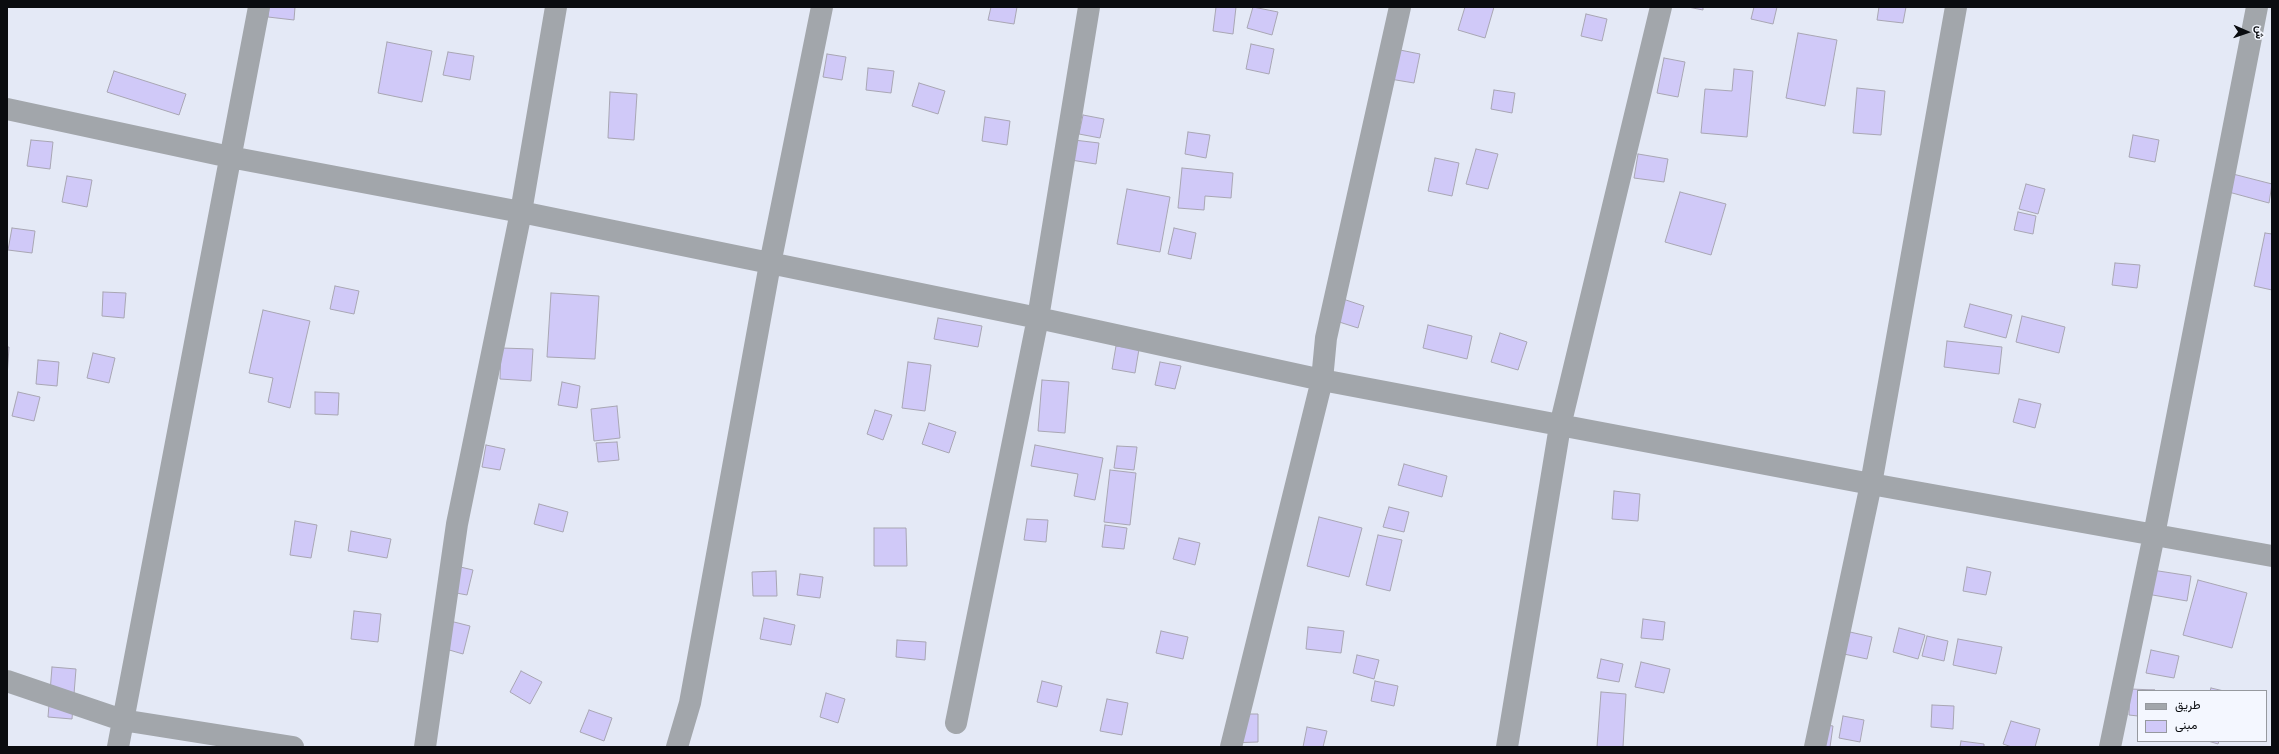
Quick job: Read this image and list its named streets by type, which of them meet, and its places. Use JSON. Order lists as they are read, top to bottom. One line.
{"legend":["طريق","مبنى"],"north":"right"}
